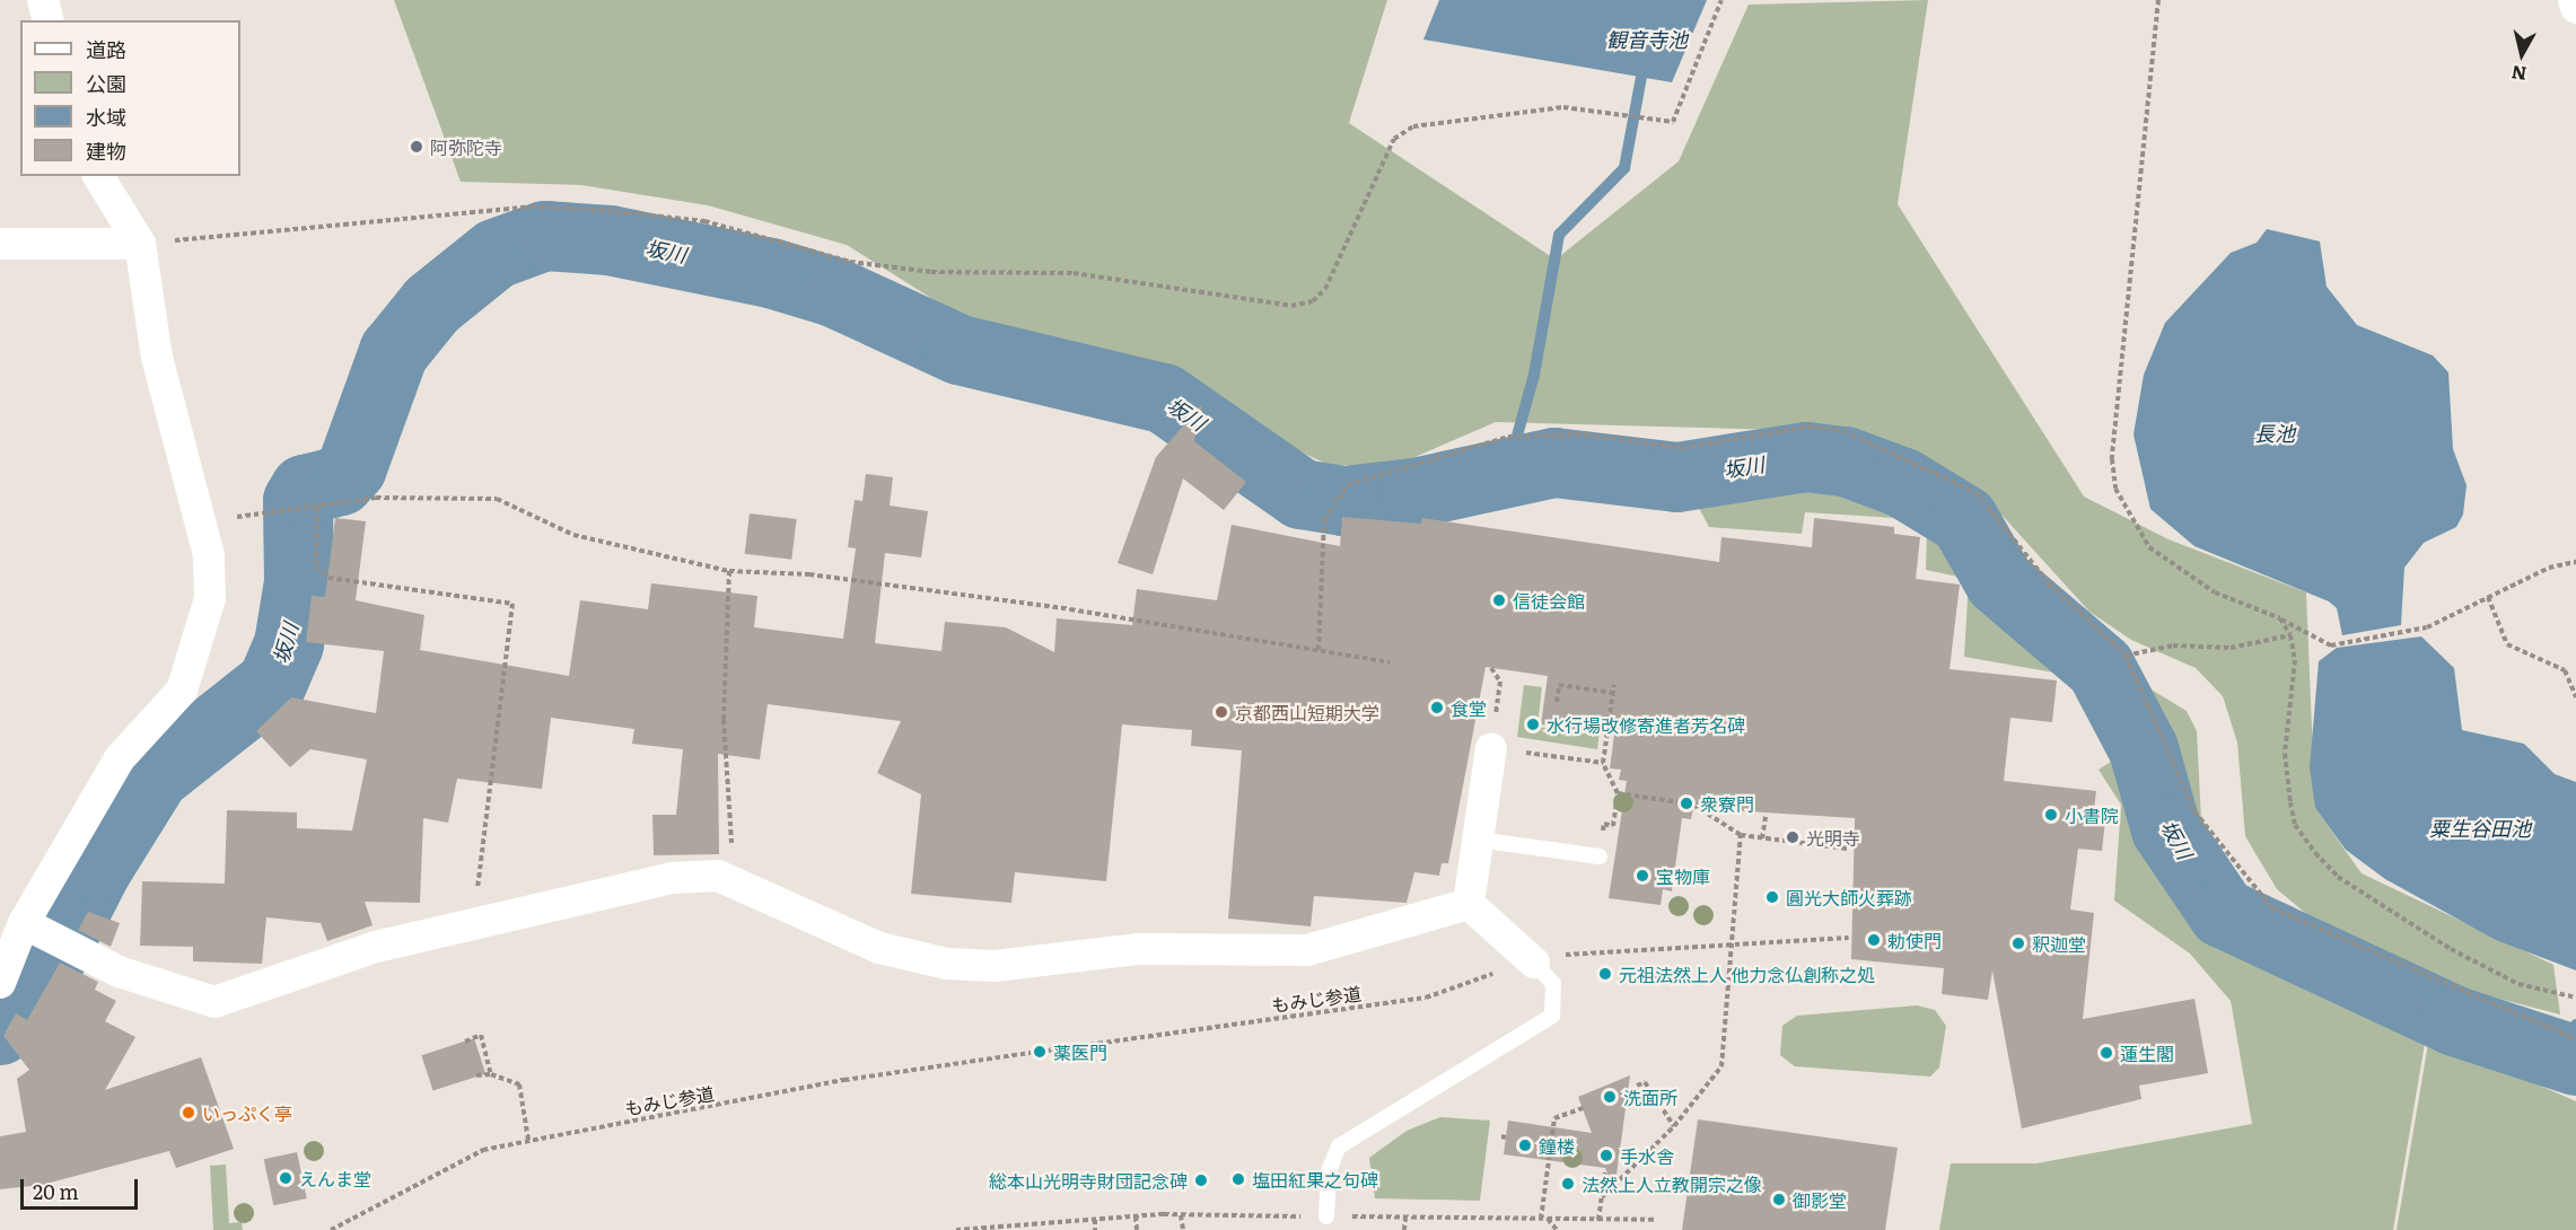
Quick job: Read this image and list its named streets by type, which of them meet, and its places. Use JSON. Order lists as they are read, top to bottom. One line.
{"streets":{"path":["もみじ参道"]},"water":["観音寺池","坂川","長池","粟生谷田池"],"places":["阿弥陀寺","信徒会館","食堂","京都西山短期大学","水行場改修寄進者芳名碑","衆寮門","小書院","光明寺","宝物庫","圓光大師火葬跡","勅使門","釈迦堂","元祖法然上人 他力念仏創称之処","薬医門","蓮生閣","洗面所","いっぷく亭","鐘楼","手水舎","えんま堂","塩田紅果之句碑","総本山光明寺財団記念碑","法然上人立教開宗之像","御影堂"],"legend":["道路","公園","水域","建物"],"scale_bar":"20 m","north":"bottom"}
